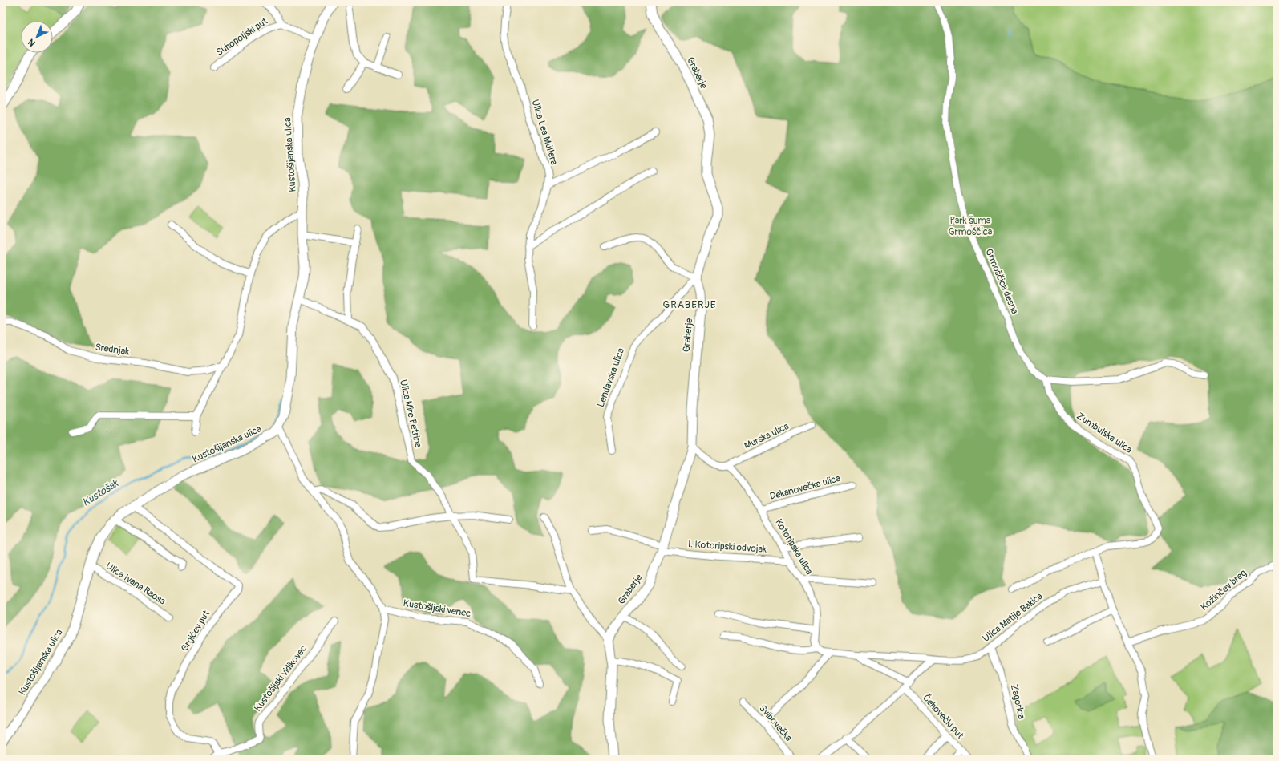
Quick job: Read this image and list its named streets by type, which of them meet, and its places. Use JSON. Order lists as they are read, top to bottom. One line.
{"streets":{"street":["Suhopoljski put","Graberje","Ulica Lea Müllera","Kustošijanska ulica","Grmoščica desna","Srednjak","Lendavska ulica","Ulica Mire Petrina","Zumbulska ulica","Murska ulica","Dekanovečka ulica","I. Kotoripski odvojak","Kotoripska ulica","Ulica Ivana Raosa","Kožinčev breg","Kustošijski venec","Ulica Matije Bakića","Grgićev put","Kustošijski vidikovec","Zagorica","Čehovečki put","Svibovečka"]},"crossings":[["Graberje","Lendavska ulica"],["Graberje","I. Kotoripski odvojak"],["Kustošijanska ulica","Ulica Mire Petrina"],["Kustošijanska ulica","Ulica Ivana Raosa"],["Kustošijanska ulica","Grgićev put"],["Grmoščica desna","Zumbulska ulica"],["Murska ulica","Kotoripska ulica"],["Dekanovečka ulica","Kotoripska ulica"],["I. Kotoripski odvojak","Kotoripska ulica"],["Ulica Matije Bakića","Zagorica"],["Grgićev put","Kustošijski vidikovec"]],"districts":["GRABERJE"],"water":["Kustošak"],"parks":["Park šuma Grmoščica"],"north":"bottom left"}
